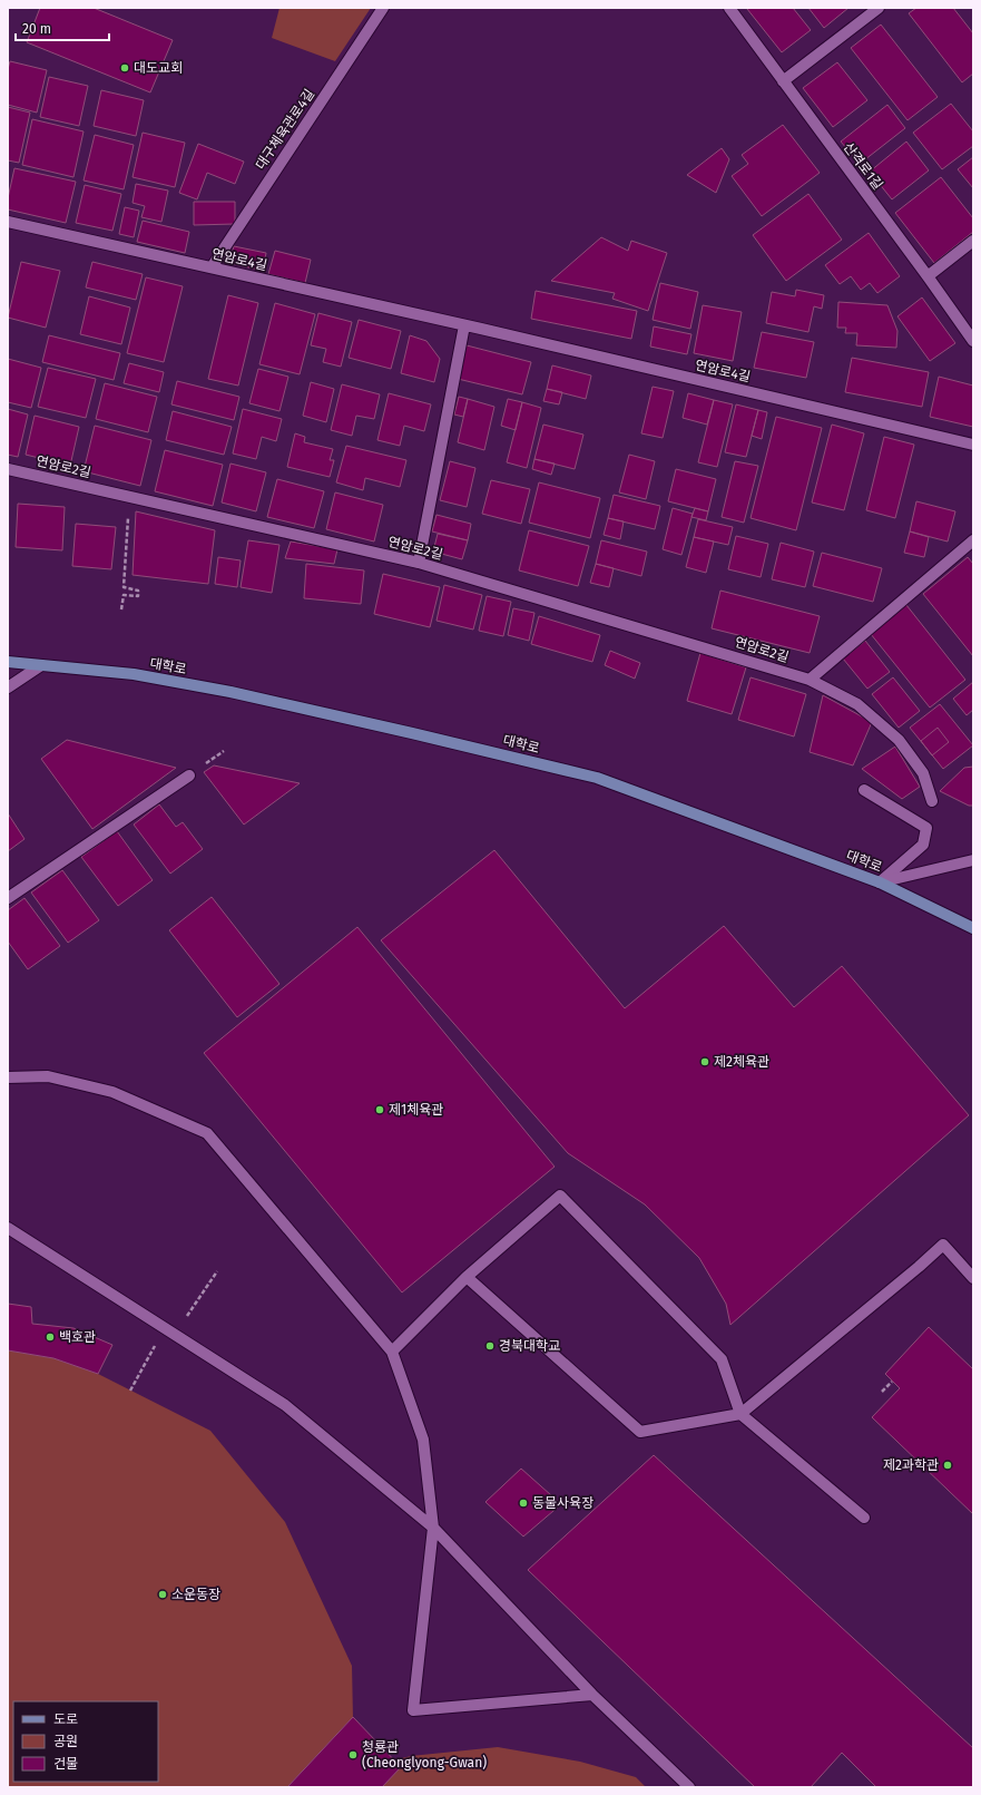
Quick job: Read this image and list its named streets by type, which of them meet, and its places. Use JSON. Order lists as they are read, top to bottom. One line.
{"streets":{"main road":["대학로"],"street":["대구체육관로4길","산격로1길","연암로4길","연암로2길"]},"crossings":[["대구체육관로4길","연암로4길"]],"places":["대도교회","제2체육관","제1체육관","백호관","경북대학교","제2과학관","동물사육장","소운동장","청룡관 (Cheonglyong-Gwan)"],"legend":["도로","공원","건물"],"scale_bar":"20 m"}
